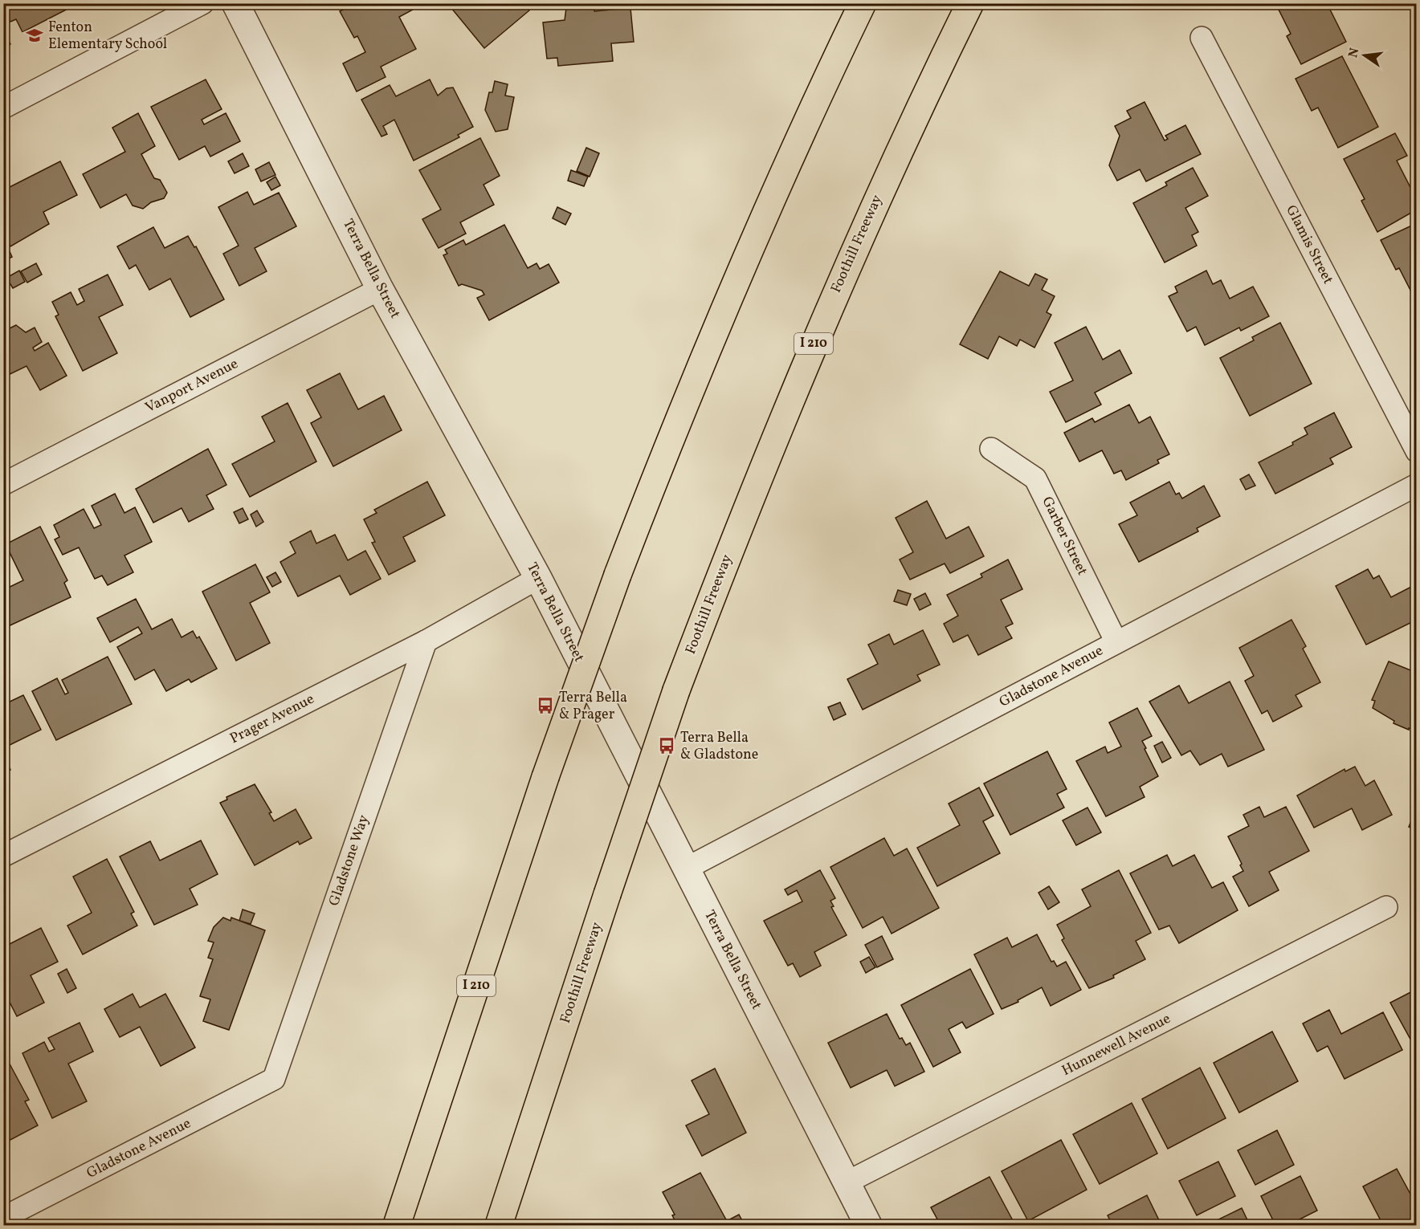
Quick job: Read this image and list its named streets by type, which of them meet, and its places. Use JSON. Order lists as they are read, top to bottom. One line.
{"streets":{"highway":["Foothill Freeway","I 210"],"street":["Glamis Street","Terra Bella Street","Vanport Avenue","Garber Street","Gladstone Avenue","Prager Avenue","Gladstone Way","Hunnewell Avenue"]},"crossings":[["Terra Bella Street","Vanport Avenue"],["Terra Bella Street","Gladstone Avenue"],["Terra Bella Street","Prager Avenue"],["Terra Bella Street","Hunnewell Avenue"],["Garber Street","Gladstone Avenue"],["Gladstone Avenue","Gladstone Way"],["Prager Avenue","Gladstone Way"]],"places":{"school or university":["Fenton Elementary School"],"bus stop":["Terra Bella & Prager","Terra Bella & Gladstone"]},"north":"left"}
